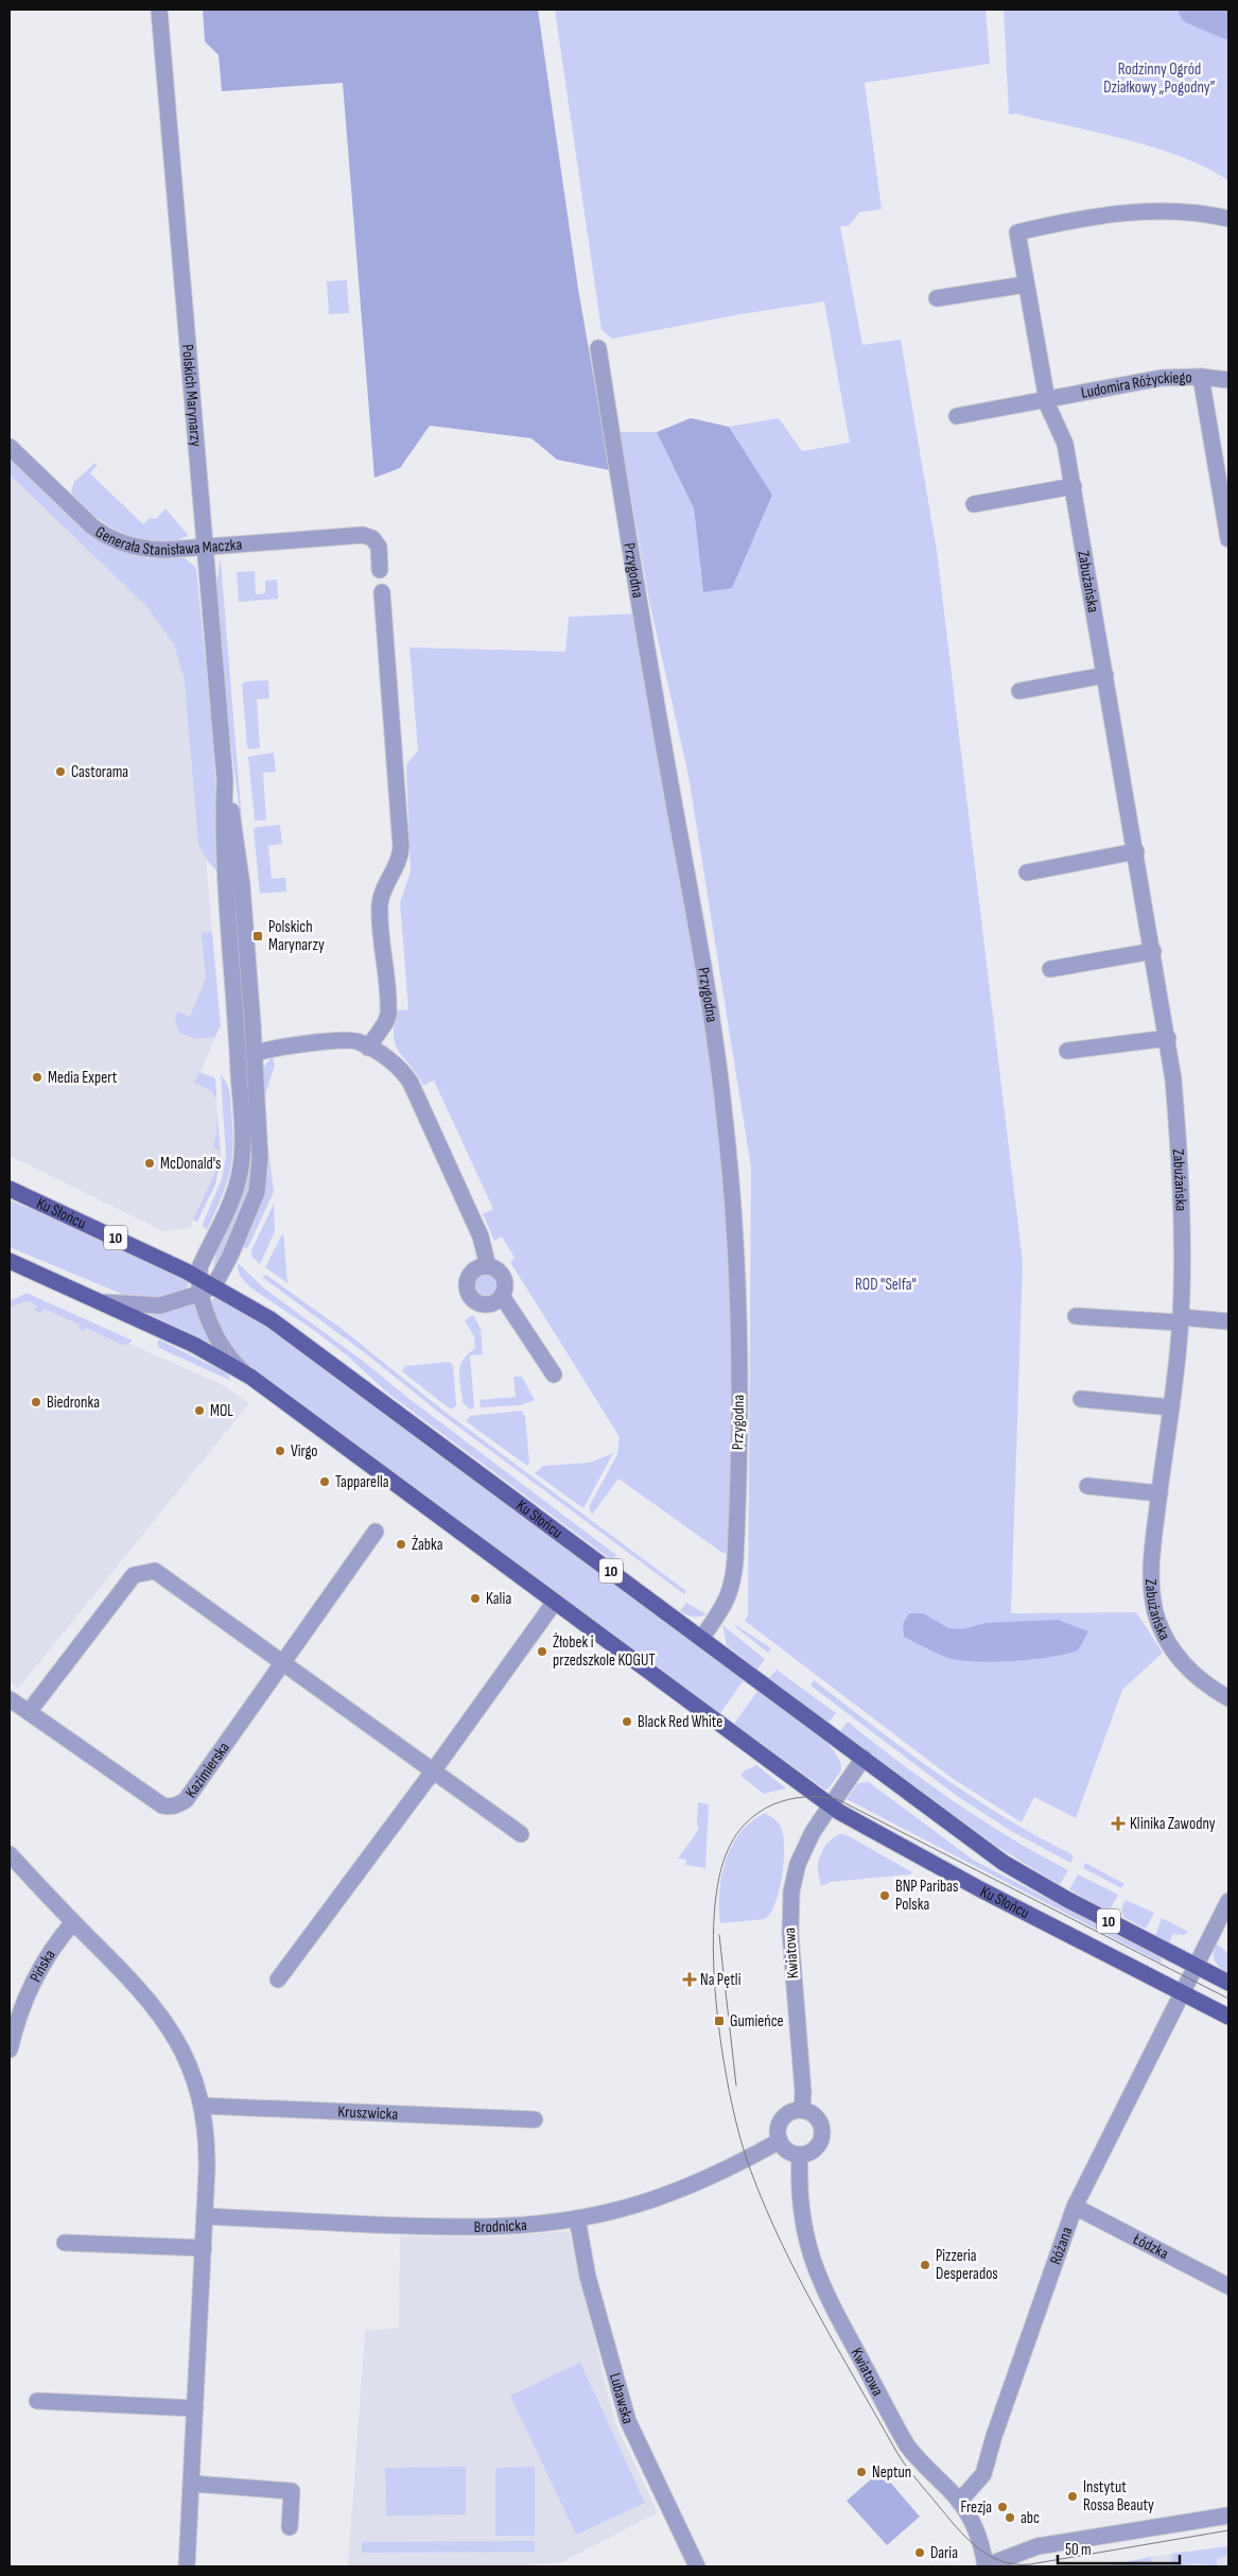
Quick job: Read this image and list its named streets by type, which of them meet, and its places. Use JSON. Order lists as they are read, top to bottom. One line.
{"streets":{"main road":["Ku Słońcu","10"],"street":["Ludomira Różyckiego","Polskich Marynarzy","Generała Stanisława Maczka","Przygodna","Zabużańska","Kazimierska","Kwiatowa","Pińska","Kruszwicka","Brodnicka","Różana","Łódzka","Lubawska"]},"crossings":[["Ludomira Różyckiego","Zabużańska"],["Polskich Marynarzy","Generała Stanisława Maczka"],["Polskich Marynarzy","Ku Słońcu"],["Przygodna","Ku Słońcu"],["Ku Słońcu","Kwiatowa"],["Ku Słońcu","Różana"],["Kwiatowa","Brodnicka"],["Kwiatowa","Różana"],["Brodnicka","Lubawska"],["Różana","Łódzka"]],"parks":["Rodzinny Ogród Działkowy „Pogodny”","ROD \"Selfa\""],"places":{"other":["Castorama","Media Expert","McDonald's","Biedronka","MOL","Virgo","Tapparella","Żabka","Kalia","Żłobek i przedszkole KOGUT","Black Red White","BNP Paribas Polska","Pizzeria Desperados","Neptun","Instytut Rossa Beauty","Frezja","abc","Daria"],"transit":["Polskich Marynarzy","Gumieńce"],"health":["Klinika Zawodny","Na Pętli"]},"scale_bar":"50 m"}
